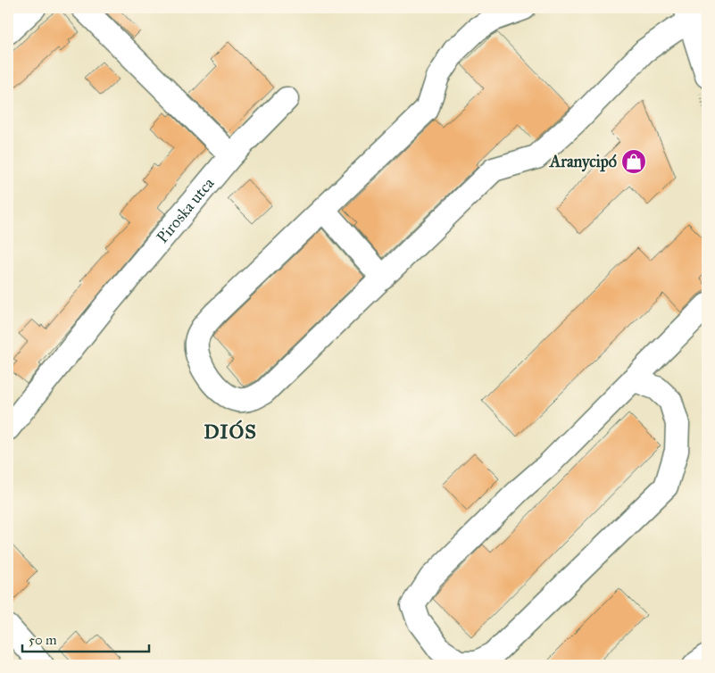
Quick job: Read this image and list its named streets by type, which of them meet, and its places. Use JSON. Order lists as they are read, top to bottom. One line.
{"streets":{"street":["Piroska utca"]},"districts":["DIÓS"],"places":{"shop":["Aranycipó"]},"scale_bar":"50 m"}
